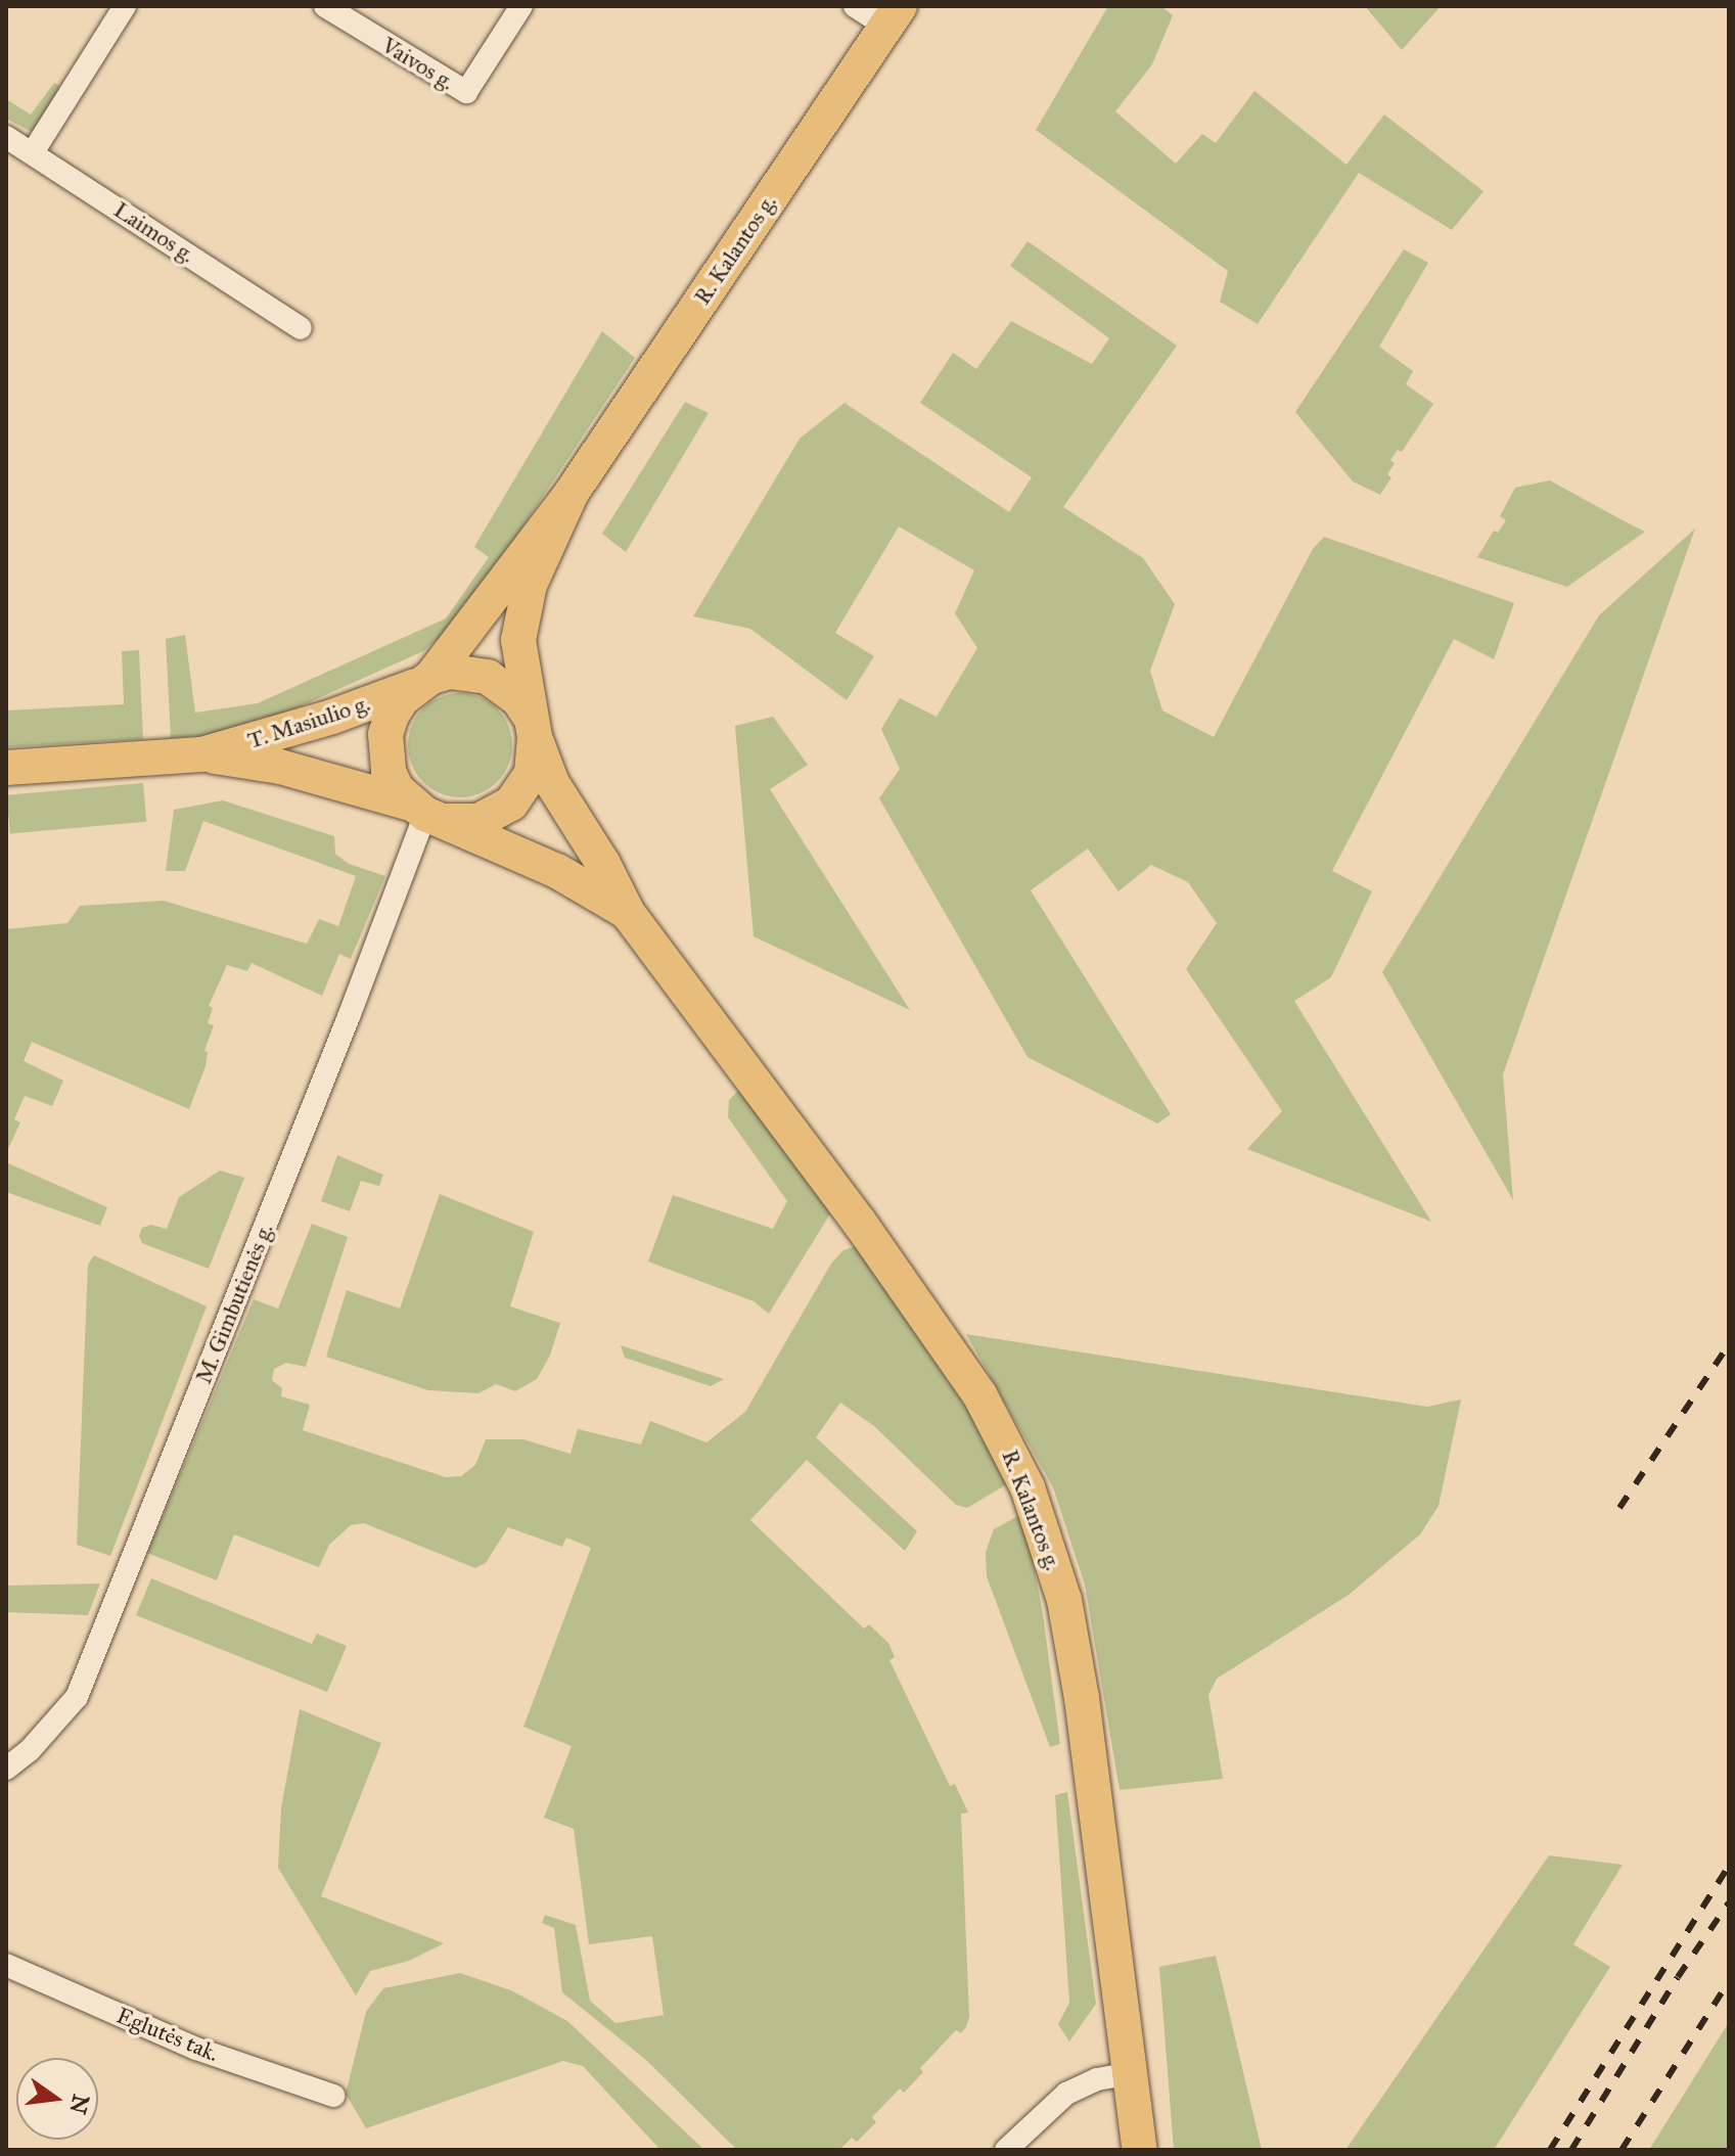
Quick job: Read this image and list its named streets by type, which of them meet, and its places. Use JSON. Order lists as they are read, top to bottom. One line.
{"streets":{"main road":["R. Kalantos g.","T. Masiulio g."],"street":["Vaivos g.","Laimos g.","M. Gimbutienės g.","Eglutės tak."]},"crossings":[["R. Kalantos g.","T. Masiulio g."],["R. Kalantos g.","M. Gimbutienės g."],["T. Masiulio g.","M. Gimbutienės g."]],"north":"right"}
